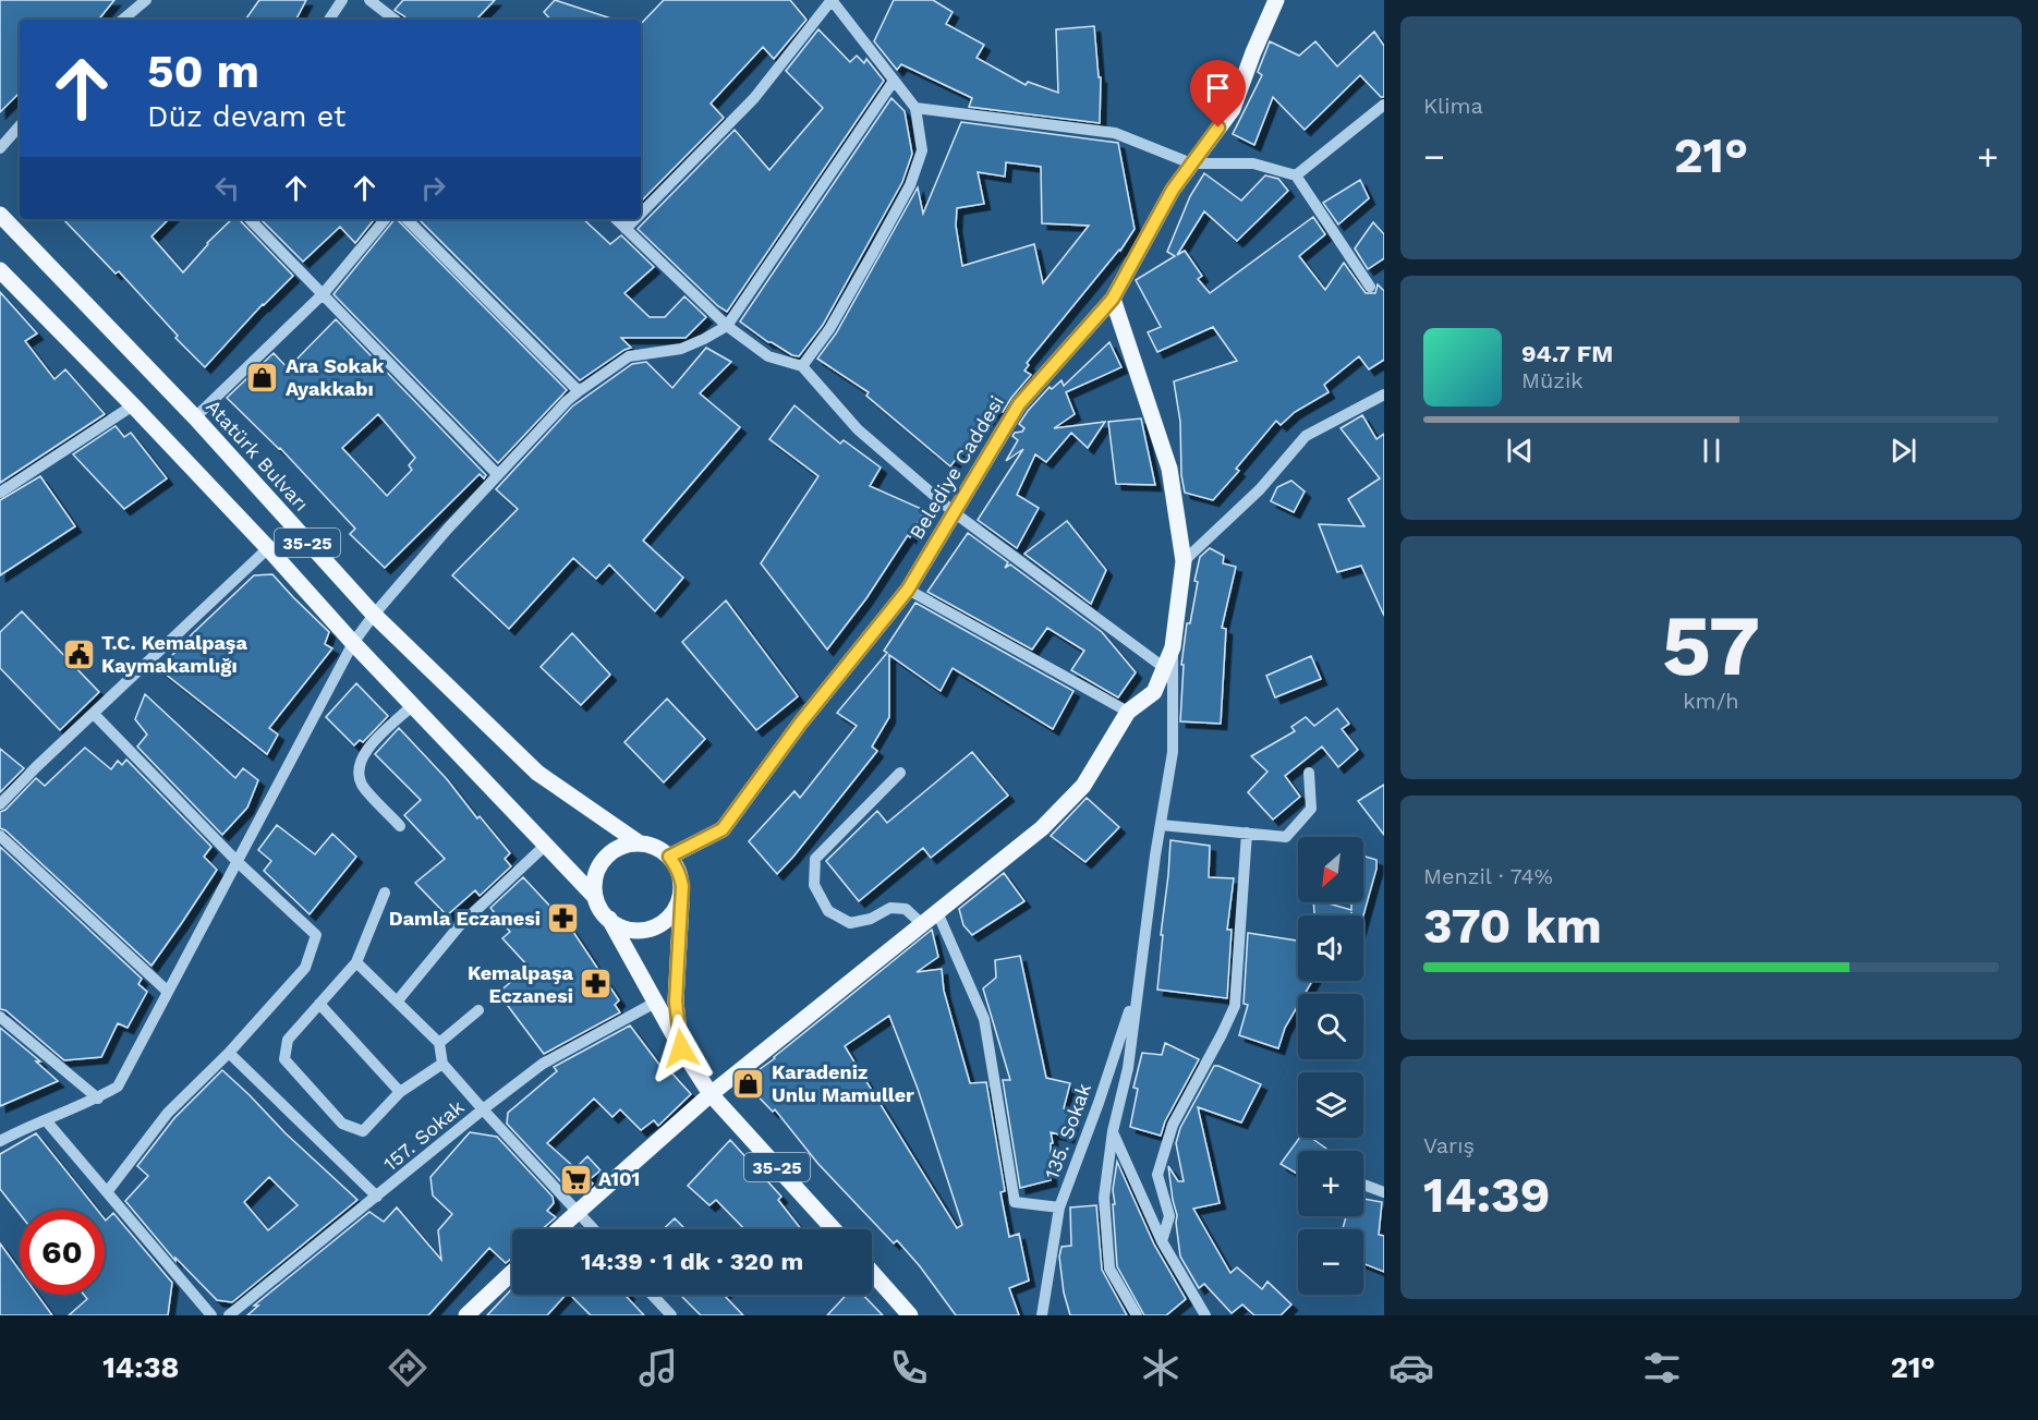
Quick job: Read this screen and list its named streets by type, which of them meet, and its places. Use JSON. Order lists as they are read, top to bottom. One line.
{"streets":{"main road":["Atatürk Bulvarı","Belediye Caddesi","35-25"],"street":["135. Sokak","157. Sokak"]},"crossings":[["Atatürk Bulvarı","Belediye Caddesi"],["Atatürk Bulvarı","35-25"],["Belediye Caddesi","35-25"],["35-25","157. Sokak"]],"places":{"shop":["Ara Sokak Ayakkabı","Karadeniz Unlu Mamuller"],"public building":["T.C. Kemalpaşa Kaymakamlığı"],"pharmacy":["Damla Eczanesi","Kemalpaşa Eczanesi"],"supermarket":["A101"]},"north":"bottom left","page":{"tile":["Klima",["57","km/h"],["Menzil · 74%","370 km"],["Varış","14:39"]],"turn":["50 m","Düz devam et"],"heat":["−","21°","+"],"song":["94.7 FM","Müzik"],"map_buttons":["+","−"],"limit":"60","trip":"14:39 · 1 dk · 320 m","tabs":["14:38","21°"]}}
